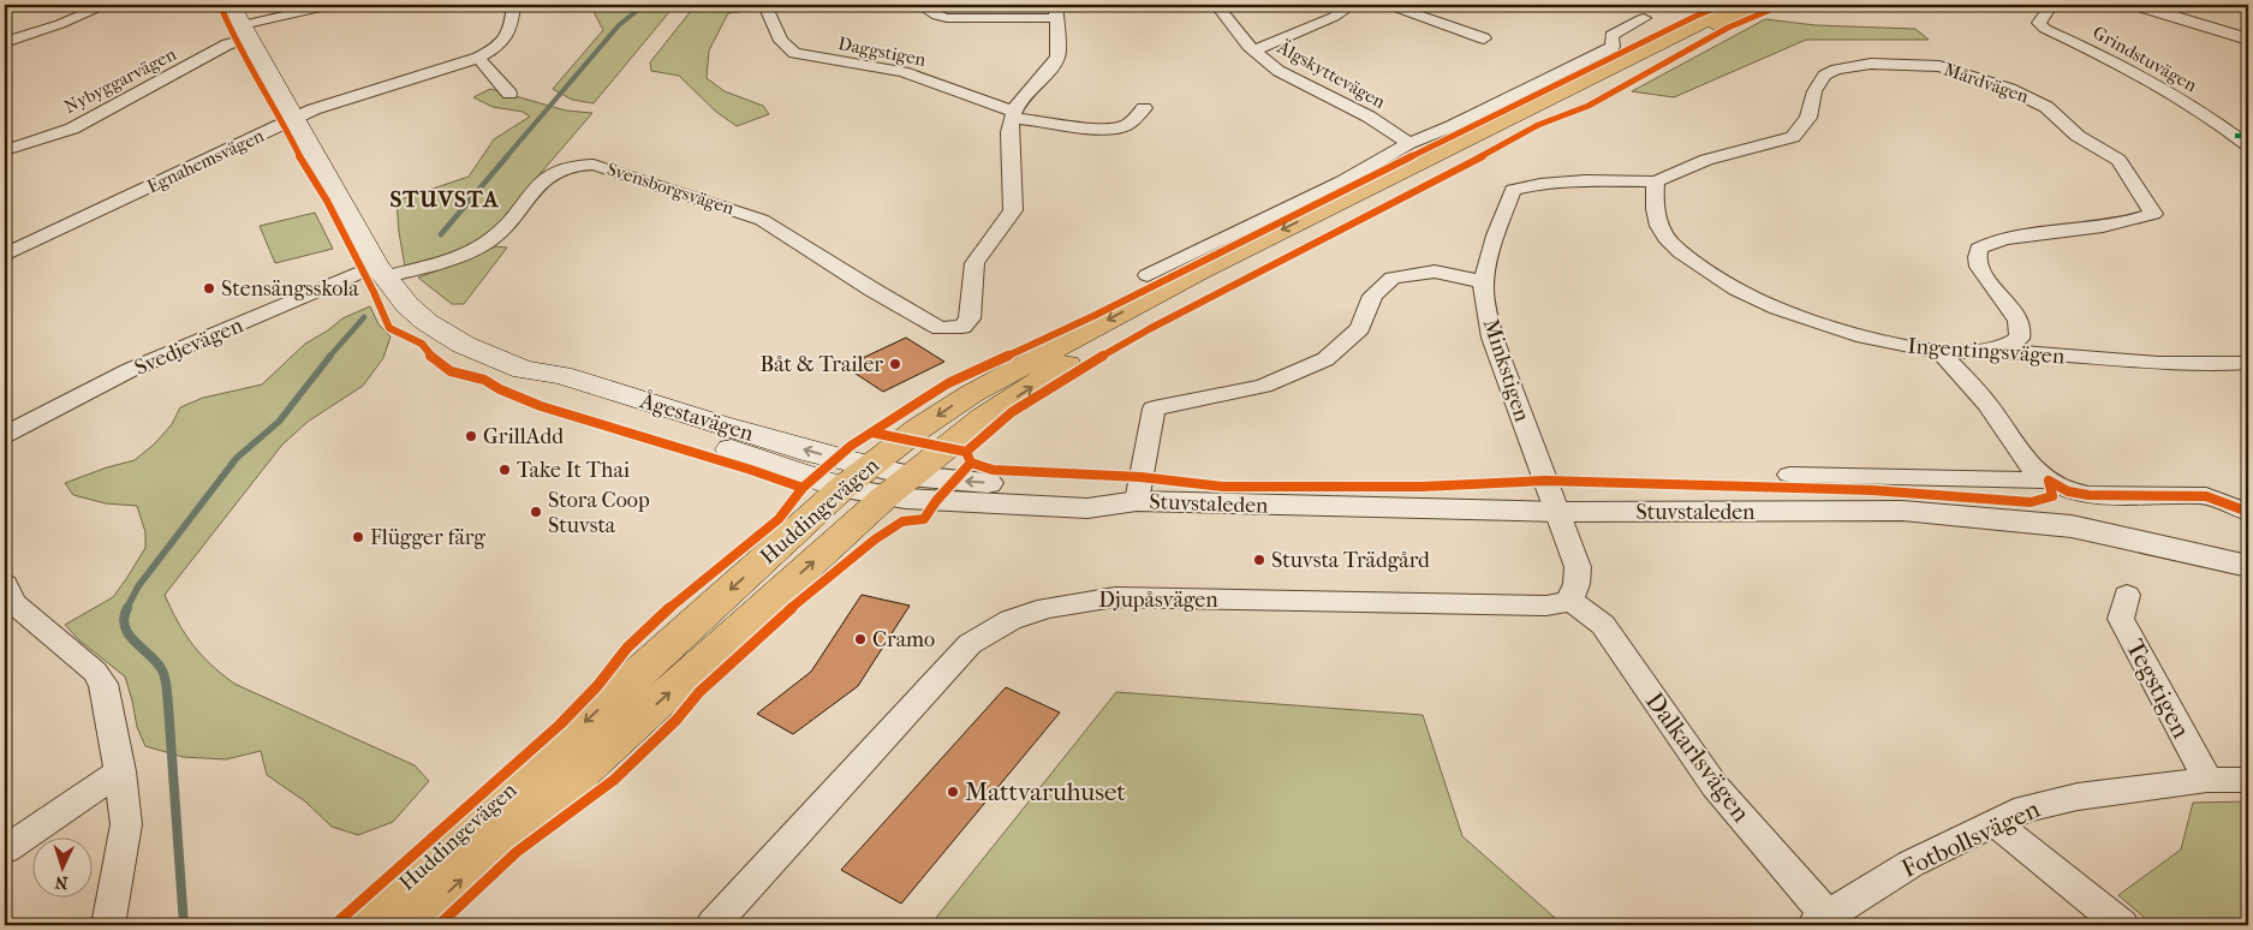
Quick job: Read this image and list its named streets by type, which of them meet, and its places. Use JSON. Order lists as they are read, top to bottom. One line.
{"streets":{"main road":["Ågestavägen","Huddingevägen"],"street":["Daggstigen","Grindstuvägen","Älgskyttevägen","Nybyggarvägen","Mårdvägen","Egnahemsvägen","Svensborgsvägen","Svedjevägen","Ingentingsvägen","Minkstigen","Stuvstaleden","Djupåsvägen","Tegstigen","Dalkarlsvägen","Fotbollsvägen"]},"crossings":[["Daggstigen","Svensborgsvägen"],["Nybyggarvägen","Ågestavägen"],["Mårdvägen","Ingentingsvägen"],["Mårdvägen","Minkstigen"],["Egnahemsvägen","Ågestavägen"],["Svensborgsvägen","Svedjevägen"],["Svensborgsvägen","Ågestavägen"],["Svedjevägen","Ågestavägen"],["Minkstigen","Stuvstaleden"],["Ågestavägen","Stuvstaleden"],["Ågestavägen","Huddingevägen"],["Stuvstaleden","Huddingevägen"],["Djupåsvägen","Dalkarlsvägen"],["Tegstigen","Fotbollsvägen"],["Dalkarlsvägen","Fotbollsvägen"]],"districts":["STUVSTA"],"places":["Stensängsskola","Båt & Trailer","GrillAdd","Take It Thai","Stora Coop Stuvsta","Flügger färg","Stuvsta Trädgård","Cramo","Mattvaruhuset"],"north":"bottom"}
